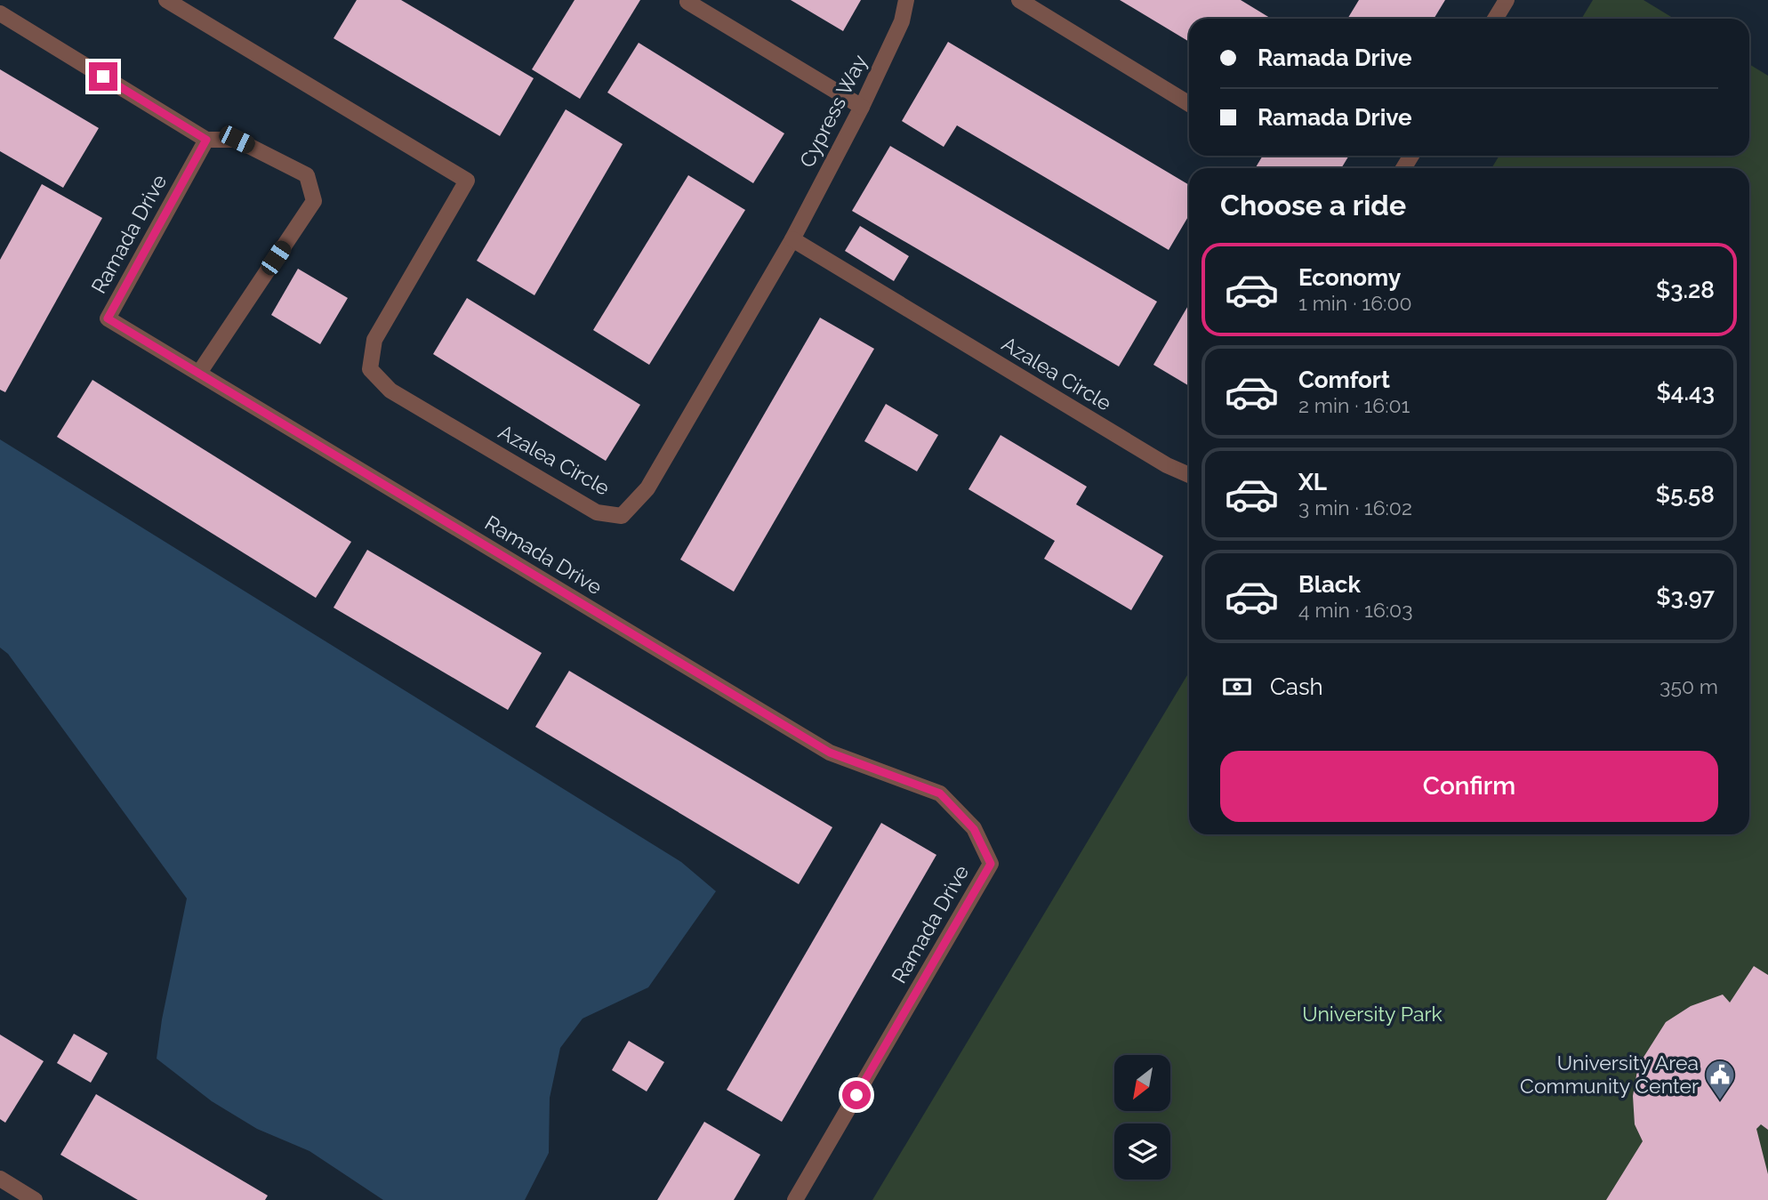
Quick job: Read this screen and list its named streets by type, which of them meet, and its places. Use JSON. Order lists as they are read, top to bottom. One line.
{"streets":{"street":["Cypress Way","Ramada Drive","Azalea Circle"]},"crossings":[["Cypress Way","Azalea Circle"]],"parks":["University Park"],"places":{"public building":["University Area Community Center"]},"north":"bottom left","page":{"banner":["Ramada Drive","Ramada Drive"],"heading":"Choose a ride","list":[{"name":"Economy","note":"1 min · 16:00","value":"$3.28"},{"name":"Comfort","note":"2 min · 16:01","value":"$4.43"},{"name":"XL","note":"3 min · 16:02","value":"$5.58"},{"name":"Black","note":"4 min · 16:03","value":"$3.97"}],"pay":["Cash","350 m"],"buttons":"Confirm"}}
